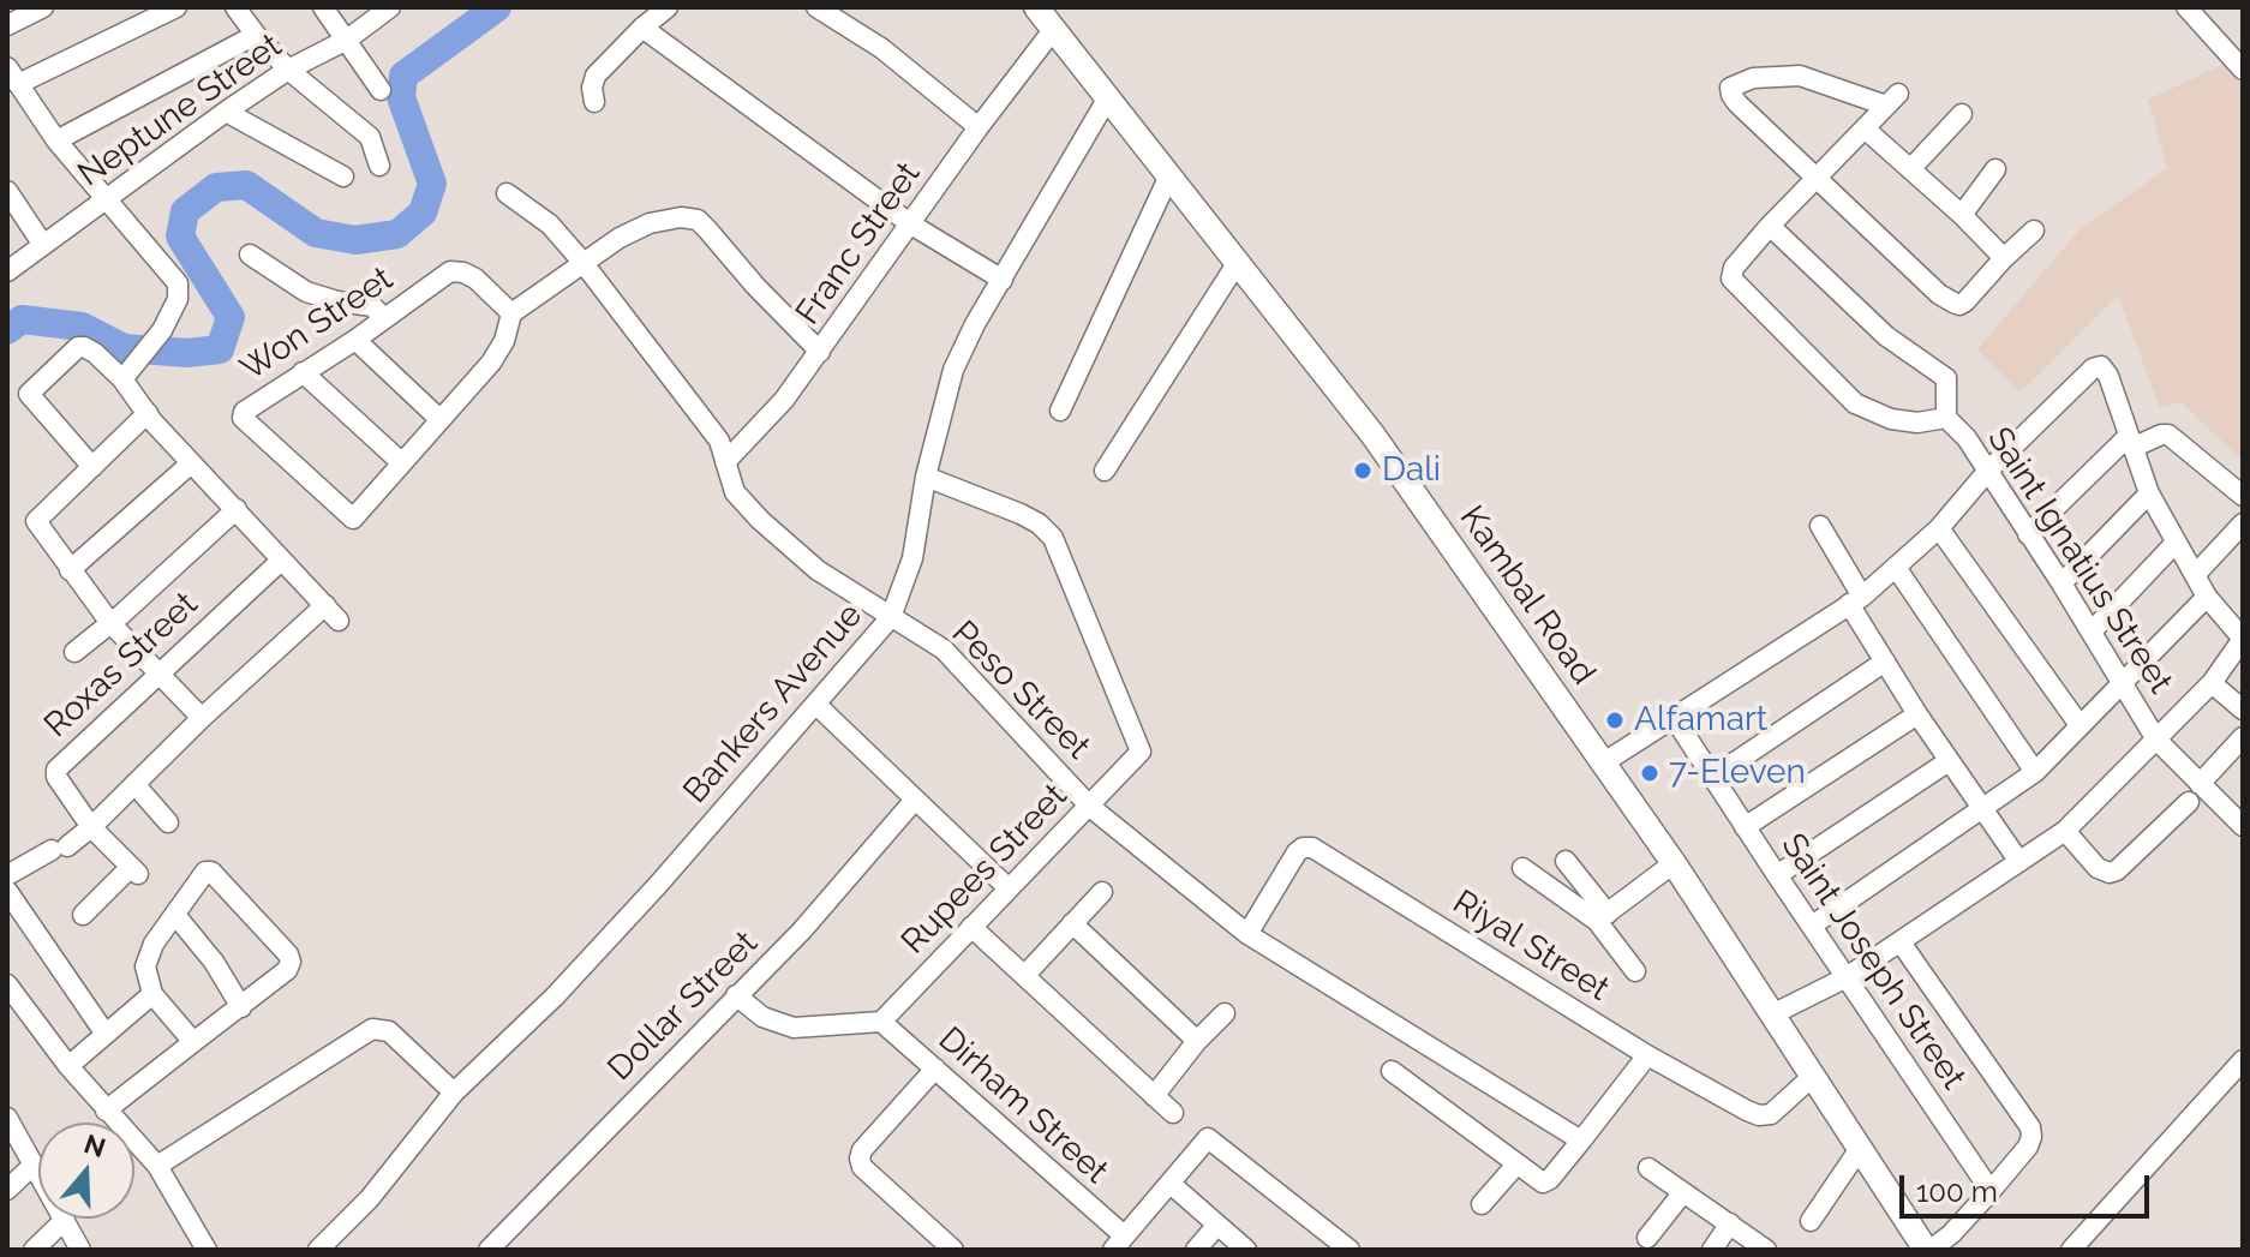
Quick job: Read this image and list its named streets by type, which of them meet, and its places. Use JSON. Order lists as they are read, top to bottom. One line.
{"streets":{"main road":["Kambal Road"],"street":["Neptune Street","Franc Street","Won Street","Saint Ignatius Street","Roxas Street","Peso Street","Bankers Avenue","Rupees Street","Riyal Street","Saint Joseph Street","Dollar Street","Dirham Street"]},"crossings":[["Franc Street","Kambal Road"],["Franc Street","Peso Street"],["Kambal Road","Bankers Avenue"],["Kambal Road","Riyal Street"],["Peso Street","Bankers Avenue"],["Peso Street","Rupees Street"],["Peso Street","Riyal Street"],["Bankers Avenue","Rupees Street"],["Rupees Street","Dirham Street"]],"places":["Dali","Alfamart","7-Eleven"],"scale_bar":"100 m","north":"top"}
